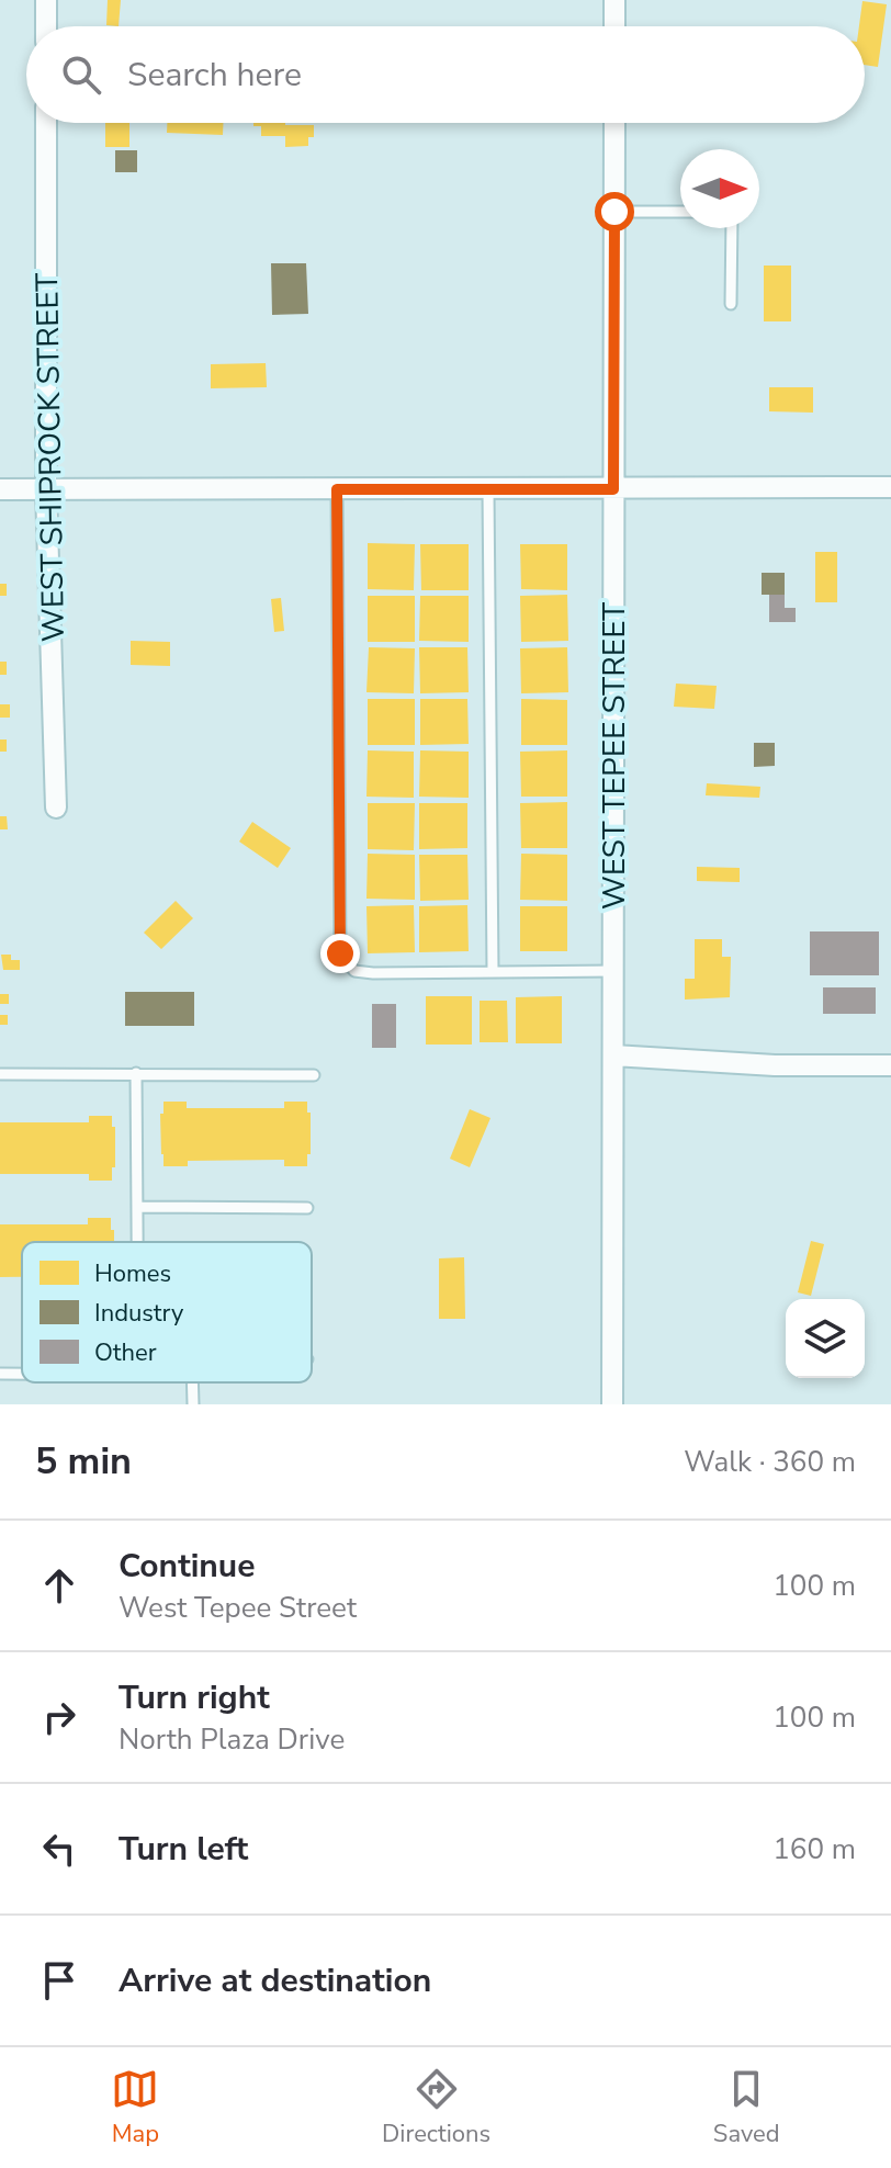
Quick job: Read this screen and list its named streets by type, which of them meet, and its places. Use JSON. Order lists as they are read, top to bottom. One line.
{"streets":{"street":["WEST SHIPROCK STREET","WEST TEPEE STREET"]},"legend":["Homes","Industry","Other"],"north":"right","page":{"search":"Search here","heading":["5 min","Walk · 360 m"],"list":[["Continue","West Tepee Street","100 m"],["Turn right","North Plaza Drive","100 m"],["Turn left","160 m"],"Arrive at destination"],"nav":["Map","Directions","Saved"]}}
